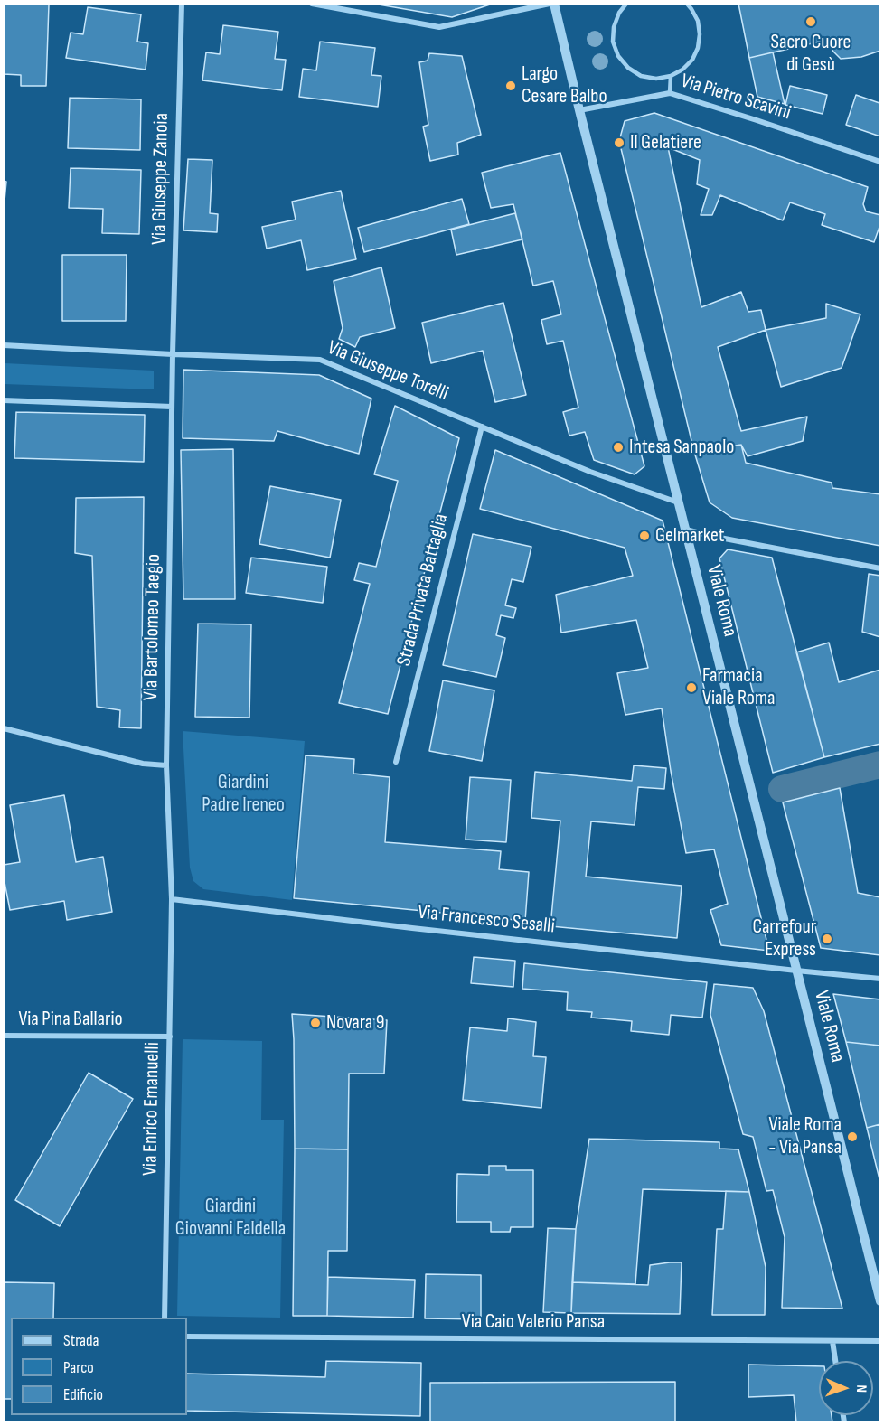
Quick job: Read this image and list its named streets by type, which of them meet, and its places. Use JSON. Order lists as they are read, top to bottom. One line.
{"streets":{"street":["Via Pietro Scavini","Via Giuseppe Zanoia","Via Giuseppe Torelli","Strada Privata Battaglia","Viale Roma","Via Bartolomeo Taegio","Via Francesco Sesalli","Via Pina Ballario","Via Enrico Emanuelli","Via Caio Valerio Pansa"]},"crossings":[["Via Pietro Scavini","Viale Roma"],["Via Giuseppe Zanoia","Via Giuseppe Torelli"],["Via Giuseppe Zanoia","Via Bartolomeo Taegio"],["Via Giuseppe Torelli","Strada Privata Battaglia"],["Via Giuseppe Torelli","Viale Roma"],["Via Giuseppe Torelli","Via Bartolomeo Taegio"],["Viale Roma","Via Francesco Sesalli"],["Via Bartolomeo Taegio","Via Francesco Sesalli"],["Via Bartolomeo Taegio","Via Enrico Emanuelli"],["Via Francesco Sesalli","Via Enrico Emanuelli"],["Via Pina Ballario","Via Enrico Emanuelli"]],"parks":["Giardini Padre Ireneo","Giardini Giovanni Faldella"],"places":["Sacro Cuore di Gesù","Largo Cesare Balbo","Il Gelatiere","Intesa Sanpaolo","Gelmarket","Farmacia Viale Roma","Carrefour Express","Novara 9","Viale Roma - Via Pansa"],"legend":["Strada","Parco","Edificio"],"north":"right"}
